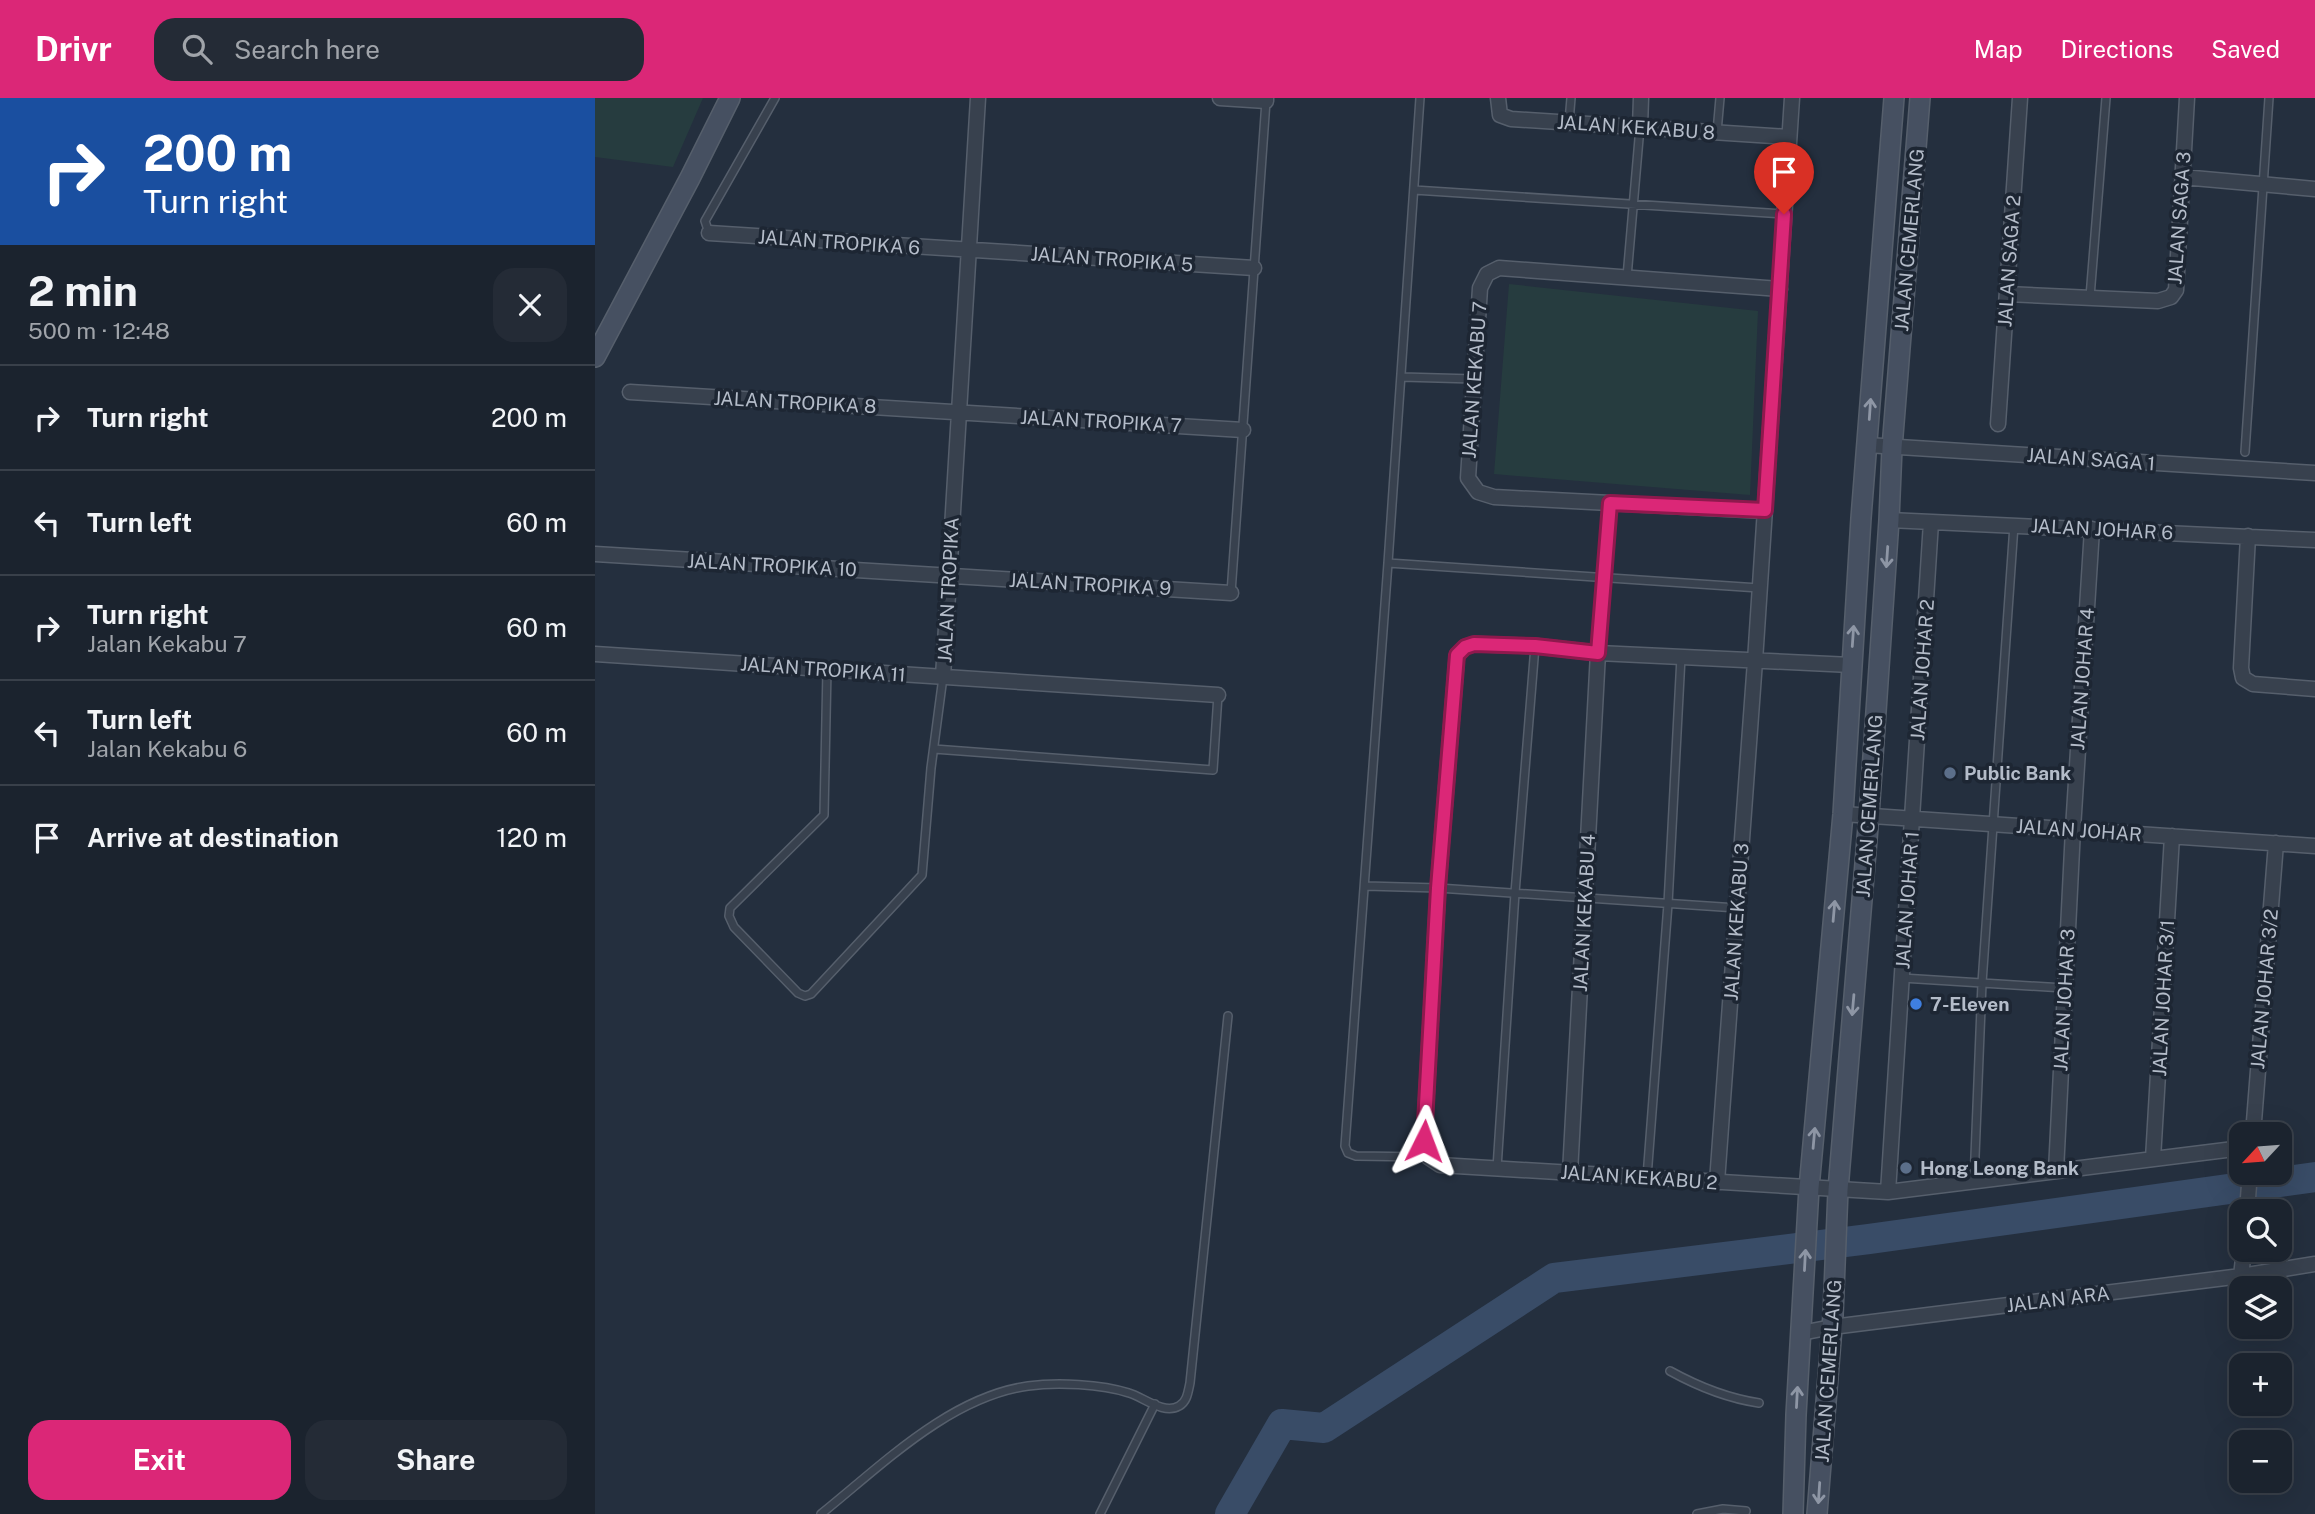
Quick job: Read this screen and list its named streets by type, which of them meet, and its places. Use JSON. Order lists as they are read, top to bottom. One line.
{"streets":{"main road":["JALAN CEMERLANG"],"street":["JALAN KEKABU 8","JALAN SAGA 3","JALAN TROPIKA 6","JALAN TROPIKA 5","JALAN SAGA 2","JALAN KEKABU 7","JALAN TROPIKA 8","JALAN TROPIKA 7","JALAN SAGA 1","JALAN JOHAR 6","JALAN TROPIKA 10","JALAN TROPIKA 9","JALAN TROPIKA","JALAN TROPIKA 11","JALAN JOHAR 2","JALAN JOHAR 4","JALAN JOHAR","JALAN JOHAR 1","JALAN KEKABU 4","JALAN KEKABU 3","JALAN JOHAR 3/2","JALAN JOHAR 3/1","JALAN JOHAR 3","JALAN KEKABU 2","JALAN ARA"]},"crossings":[["JALAN KEKABU 8","JALAN KEKABU 3"],["JALAN SAGA 3","JALAN SAGA 2"],["JALAN CEMERLANG","JALAN SAGA 1"],["JALAN CEMERLANG","JALAN JOHAR 6"],["JALAN CEMERLANG","JALAN JOHAR"],["JALAN CEMERLANG","JALAN KEKABU 2"],["JALAN CEMERLANG","JALAN ARA"],["JALAN TROPIKA 6","JALAN TROPIKA 5"],["JALAN TROPIKA 6","JALAN TROPIKA"],["JALAN TROPIKA 5","JALAN TROPIKA"],["JALAN KEKABU 7","JALAN KEKABU 3"],["JALAN TROPIKA 8","JALAN TROPIKA 7"],["JALAN TROPIKA 8","JALAN TROPIKA"],["JALAN TROPIKA 7","JALAN TROPIKA"],["JALAN JOHAR 6","JALAN JOHAR 2"],["JALAN JOHAR 6","JALAN JOHAR 4"],["JALAN TROPIKA 10","JALAN TROPIKA 9"],["JALAN TROPIKA 10","JALAN TROPIKA"],["JALAN TROPIKA 9","JALAN TROPIKA"],["JALAN TROPIKA","JALAN TROPIKA 11"],["JALAN JOHAR 2","JALAN JOHAR"],["JALAN JOHAR 2","JALAN JOHAR 1"],["JALAN JOHAR 4","JALAN JOHAR"],["JALAN JOHAR 4","JALAN JOHAR 3"],["JALAN JOHAR","JALAN JOHAR 1"],["JALAN JOHAR","JALAN JOHAR 3/2"],["JALAN JOHAR","JALAN JOHAR 3/1"],["JALAN JOHAR","JALAN JOHAR 3"],["JALAN KEKABU 4","JALAN KEKABU 2"],["JALAN KEKABU 3","JALAN KEKABU 2"]],"places":["Public Bank","7-Eleven","Hong Leong Bank"],"north":"bottom left","page":{"header":"Drivr","search":"Search here","nav":["Map","Directions","Saved"],"turn":["200 m","Turn right"],"heading":["2 min","500 m · 12:48"],"list":[{"name":"Turn right","value":"200 m"},{"name":"Turn left","value":"60 m"},{"name":"Turn right","note":"Jalan Kekabu 7","value":"60 m"},{"name":"Turn left","note":"Jalan Kekabu 6","value":"60 m"},{"name":"Arrive at destination","value":"120 m"}],"map_buttons":["+","−"],"buttons":["Exit","Share"]}}
